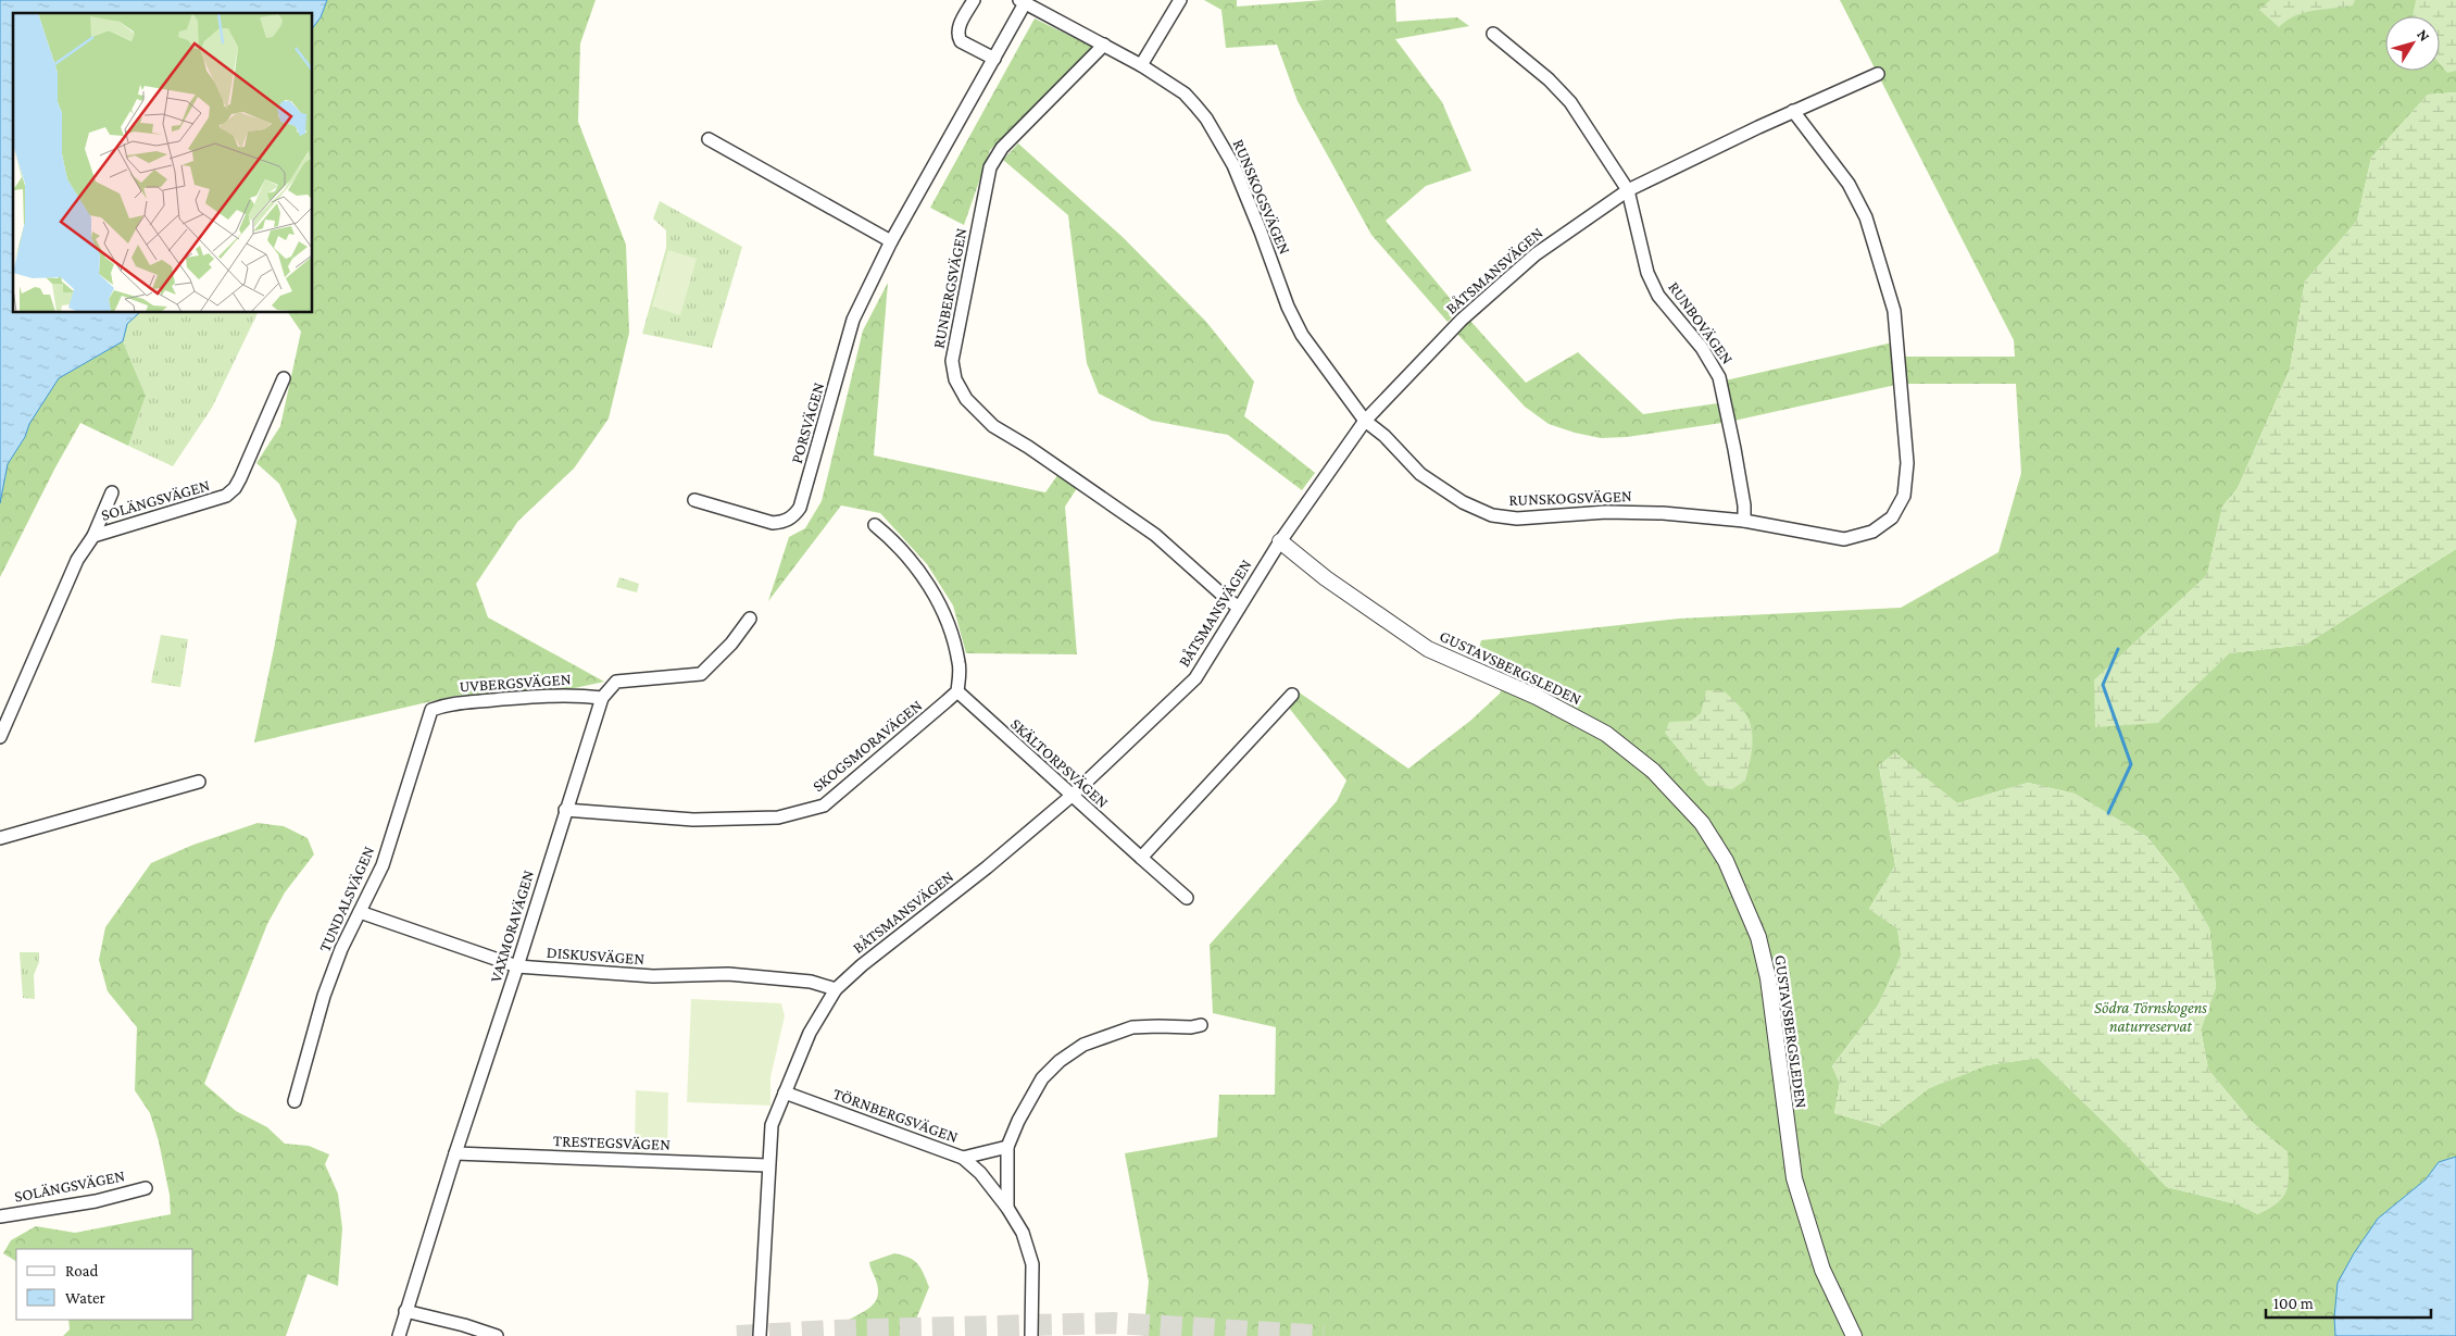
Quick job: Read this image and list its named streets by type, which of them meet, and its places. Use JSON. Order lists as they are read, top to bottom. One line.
{"streets":{"street":["RUNSKOGSVÄGEN","BÅTSMANSVÄGEN","RUNBERGSVÄGEN","RUNBOVÄGEN","PORSVÄGEN","SOLÄNGSVÄGEN","GUSTAVSBERGSLEDEN","UVBERGSVÄGEN","SKOGSMORAVÄGEN","SKÄLTORPSVÄGEN","TUNDALSVÄGEN","VAXMORAVÄGEN","DISKUSVÄGEN","TÖRNBERGSVÄGEN","TRESTEGSVÄGEN"]},"crossings":[["RUNSKOGSVÄGEN","BÅTSMANSVÄGEN"],["RUNSKOGSVÄGEN","RUNBERGSVÄGEN"],["RUNSKOGSVÄGEN","RUNBOVÄGEN"],["RUNSKOGSVÄGEN","PORSVÄGEN"],["BÅTSMANSVÄGEN","RUNBERGSVÄGEN"],["BÅTSMANSVÄGEN","RUNBOVÄGEN"],["BÅTSMANSVÄGEN","GUSTAVSBERGSLEDEN"],["BÅTSMANSVÄGEN","SKÄLTORPSVÄGEN"],["BÅTSMANSVÄGEN","DISKUSVÄGEN"],["BÅTSMANSVÄGEN","TÖRNBERGSVÄGEN"],["BÅTSMANSVÄGEN","TRESTEGSVÄGEN"],["UVBERGSVÄGEN","TUNDALSVÄGEN"],["UVBERGSVÄGEN","VAXMORAVÄGEN"],["SKOGSMORAVÄGEN","SKÄLTORPSVÄGEN"],["SKOGSMORAVÄGEN","VAXMORAVÄGEN"],["TUNDALSVÄGEN","DISKUSVÄGEN"],["VAXMORAVÄGEN","DISKUSVÄGEN"],["VAXMORAVÄGEN","TRESTEGSVÄGEN"]],"parks":["Södra Törnskogens naturreservat"],"legend":["Road","Water"],"scale_bar":"100 m","north":"top right"}
